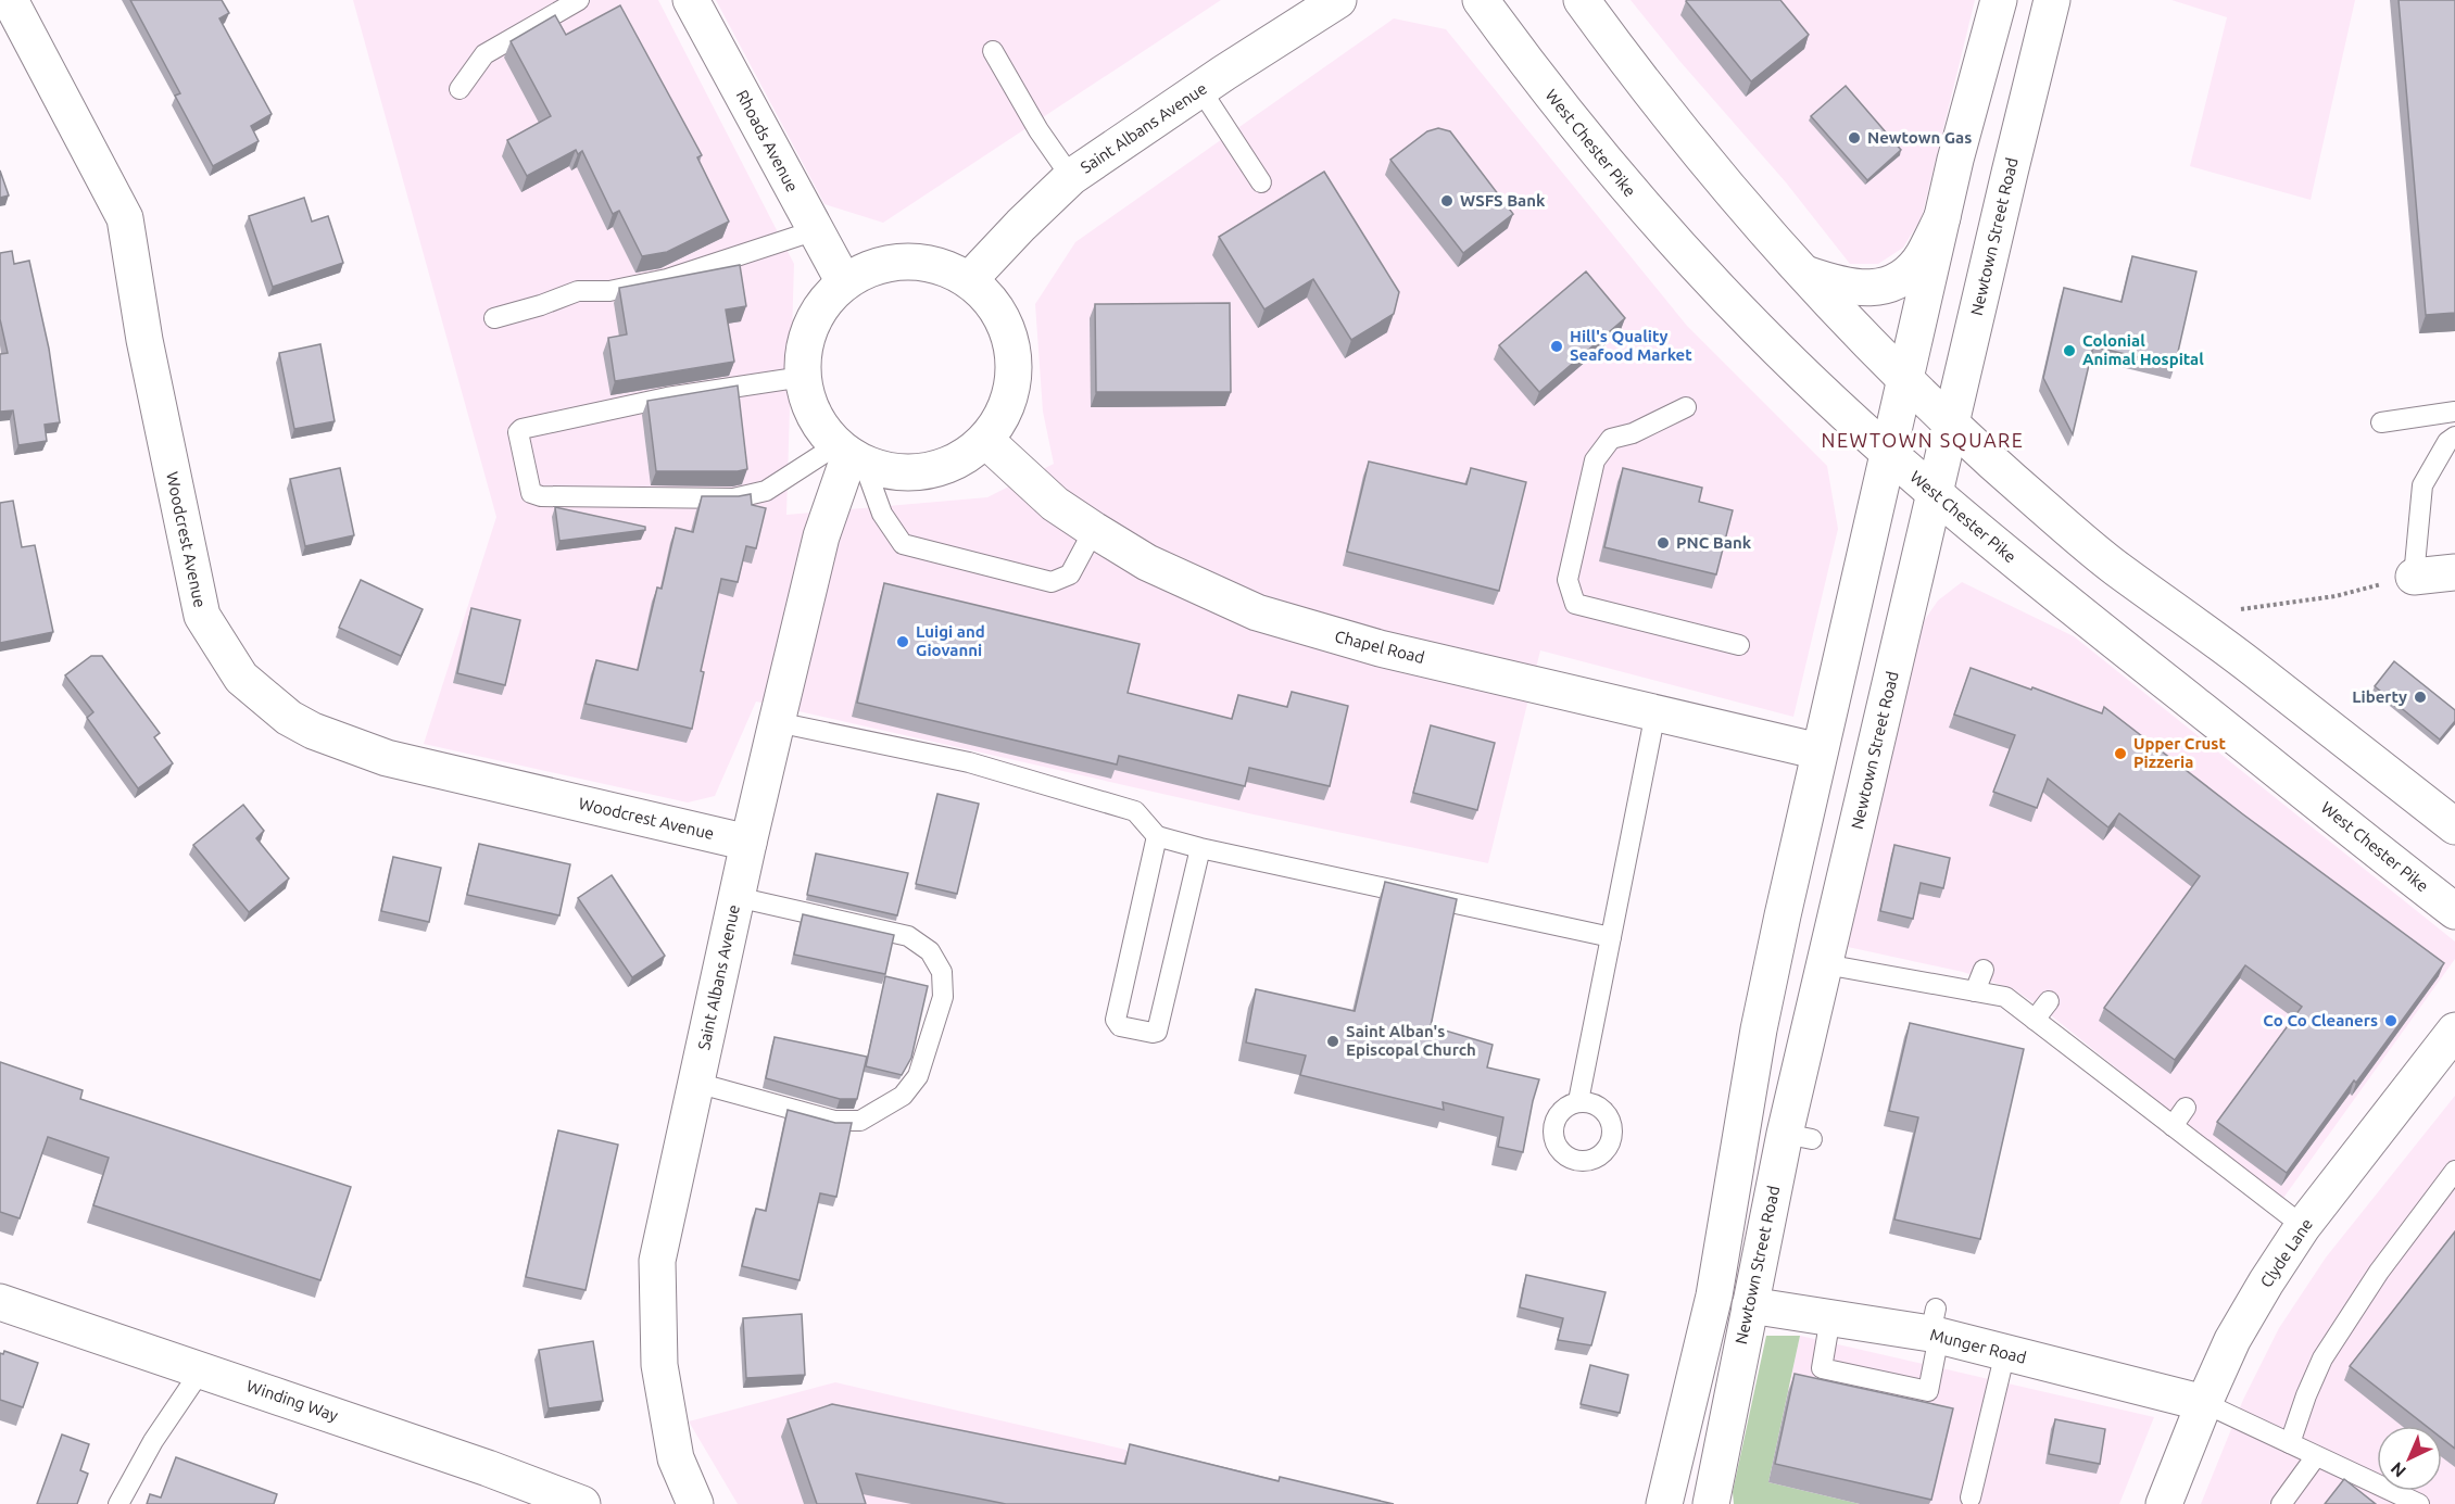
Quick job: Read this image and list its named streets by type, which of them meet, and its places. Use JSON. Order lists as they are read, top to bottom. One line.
{"streets":{"main road":["Saint Albans Avenue","Rhoads Avenue","West Chester Pike","Newtown Street Road","Woodcrest Avenue","Chapel Road","Clyde Lane","Munger Road","Winding Way"]},"crossings":[["Saint Albans Avenue","Rhoads Avenue"],["Saint Albans Avenue","Woodcrest Avenue"],["Saint Albans Avenue","Chapel Road"],["Rhoads Avenue","Chapel Road"],["West Chester Pike","Newtown Street Road"],["Newtown Street Road","Munger Road"],["Clyde Lane","Munger Road"]],"districts":["NEWTOWN SQUARE"],"places":["Newtown Gas","WSFS Bank","Hill's Quality Seafood Market","Colonial Animal Hospital","PNC Bank","Luigi and Giovanni","Liberty","Upper Crust Pizzeria","Co Co Cleaners","Saint Alban's Episcopal Church"],"north":"bottom left"}
